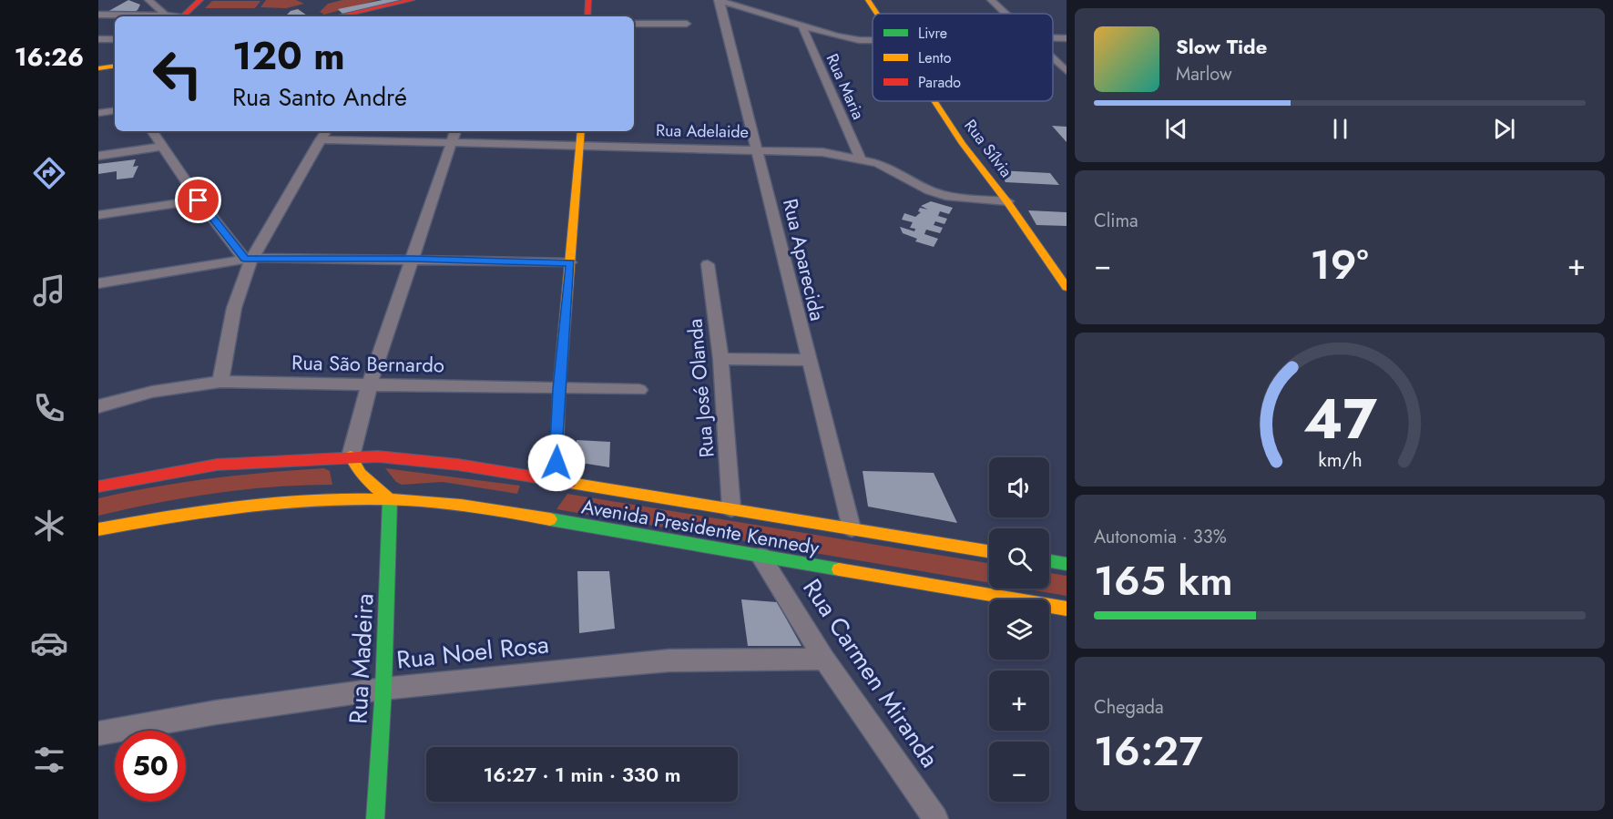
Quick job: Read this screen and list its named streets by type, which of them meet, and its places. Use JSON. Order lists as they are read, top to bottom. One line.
{"streets":{"main road":["Rua Sílvia","Avenida Presidente Kennedy","Rua Madeira"],"street":["Rua Maria","Rua Adelaide","Rua Aparecida","Rua São Bernardo","Rua José Olanda","Rua Noel Rosa","Rua Carmen Miranda"]},"crossings":[["Rua Maria","Rua Adelaide"],["Rua Adelaide","Rua Sílvia"],["Rua Adelaide","Rua Aparecida"],["Rua Aparecida","Avenida Presidente Kennedy"],["Rua José Olanda","Avenida Presidente Kennedy"],["Avenida Presidente Kennedy","Rua Madeira"],["Avenida Presidente Kennedy","Rua Carmen Miranda"],["Rua Noel Rosa","Rua Madeira"],["Rua Noel Rosa","Rua Carmen Miranda"]],"legend":["Livre","Lento","Parado"],"page":{"tabs":"16:26","turn":["120 m","Rua Santo André"],"song":["Slow Tide","Marlow"],"tile":["Clima",["Autonomia · 33%","165 km"],["Chegada","16:27"]],"heat":["−","19°","+"],"map_buttons":["+","−"],"limit":"50","trip":"16:27 · 1 min · 330 m","gauge":["47","km/h"]}}
